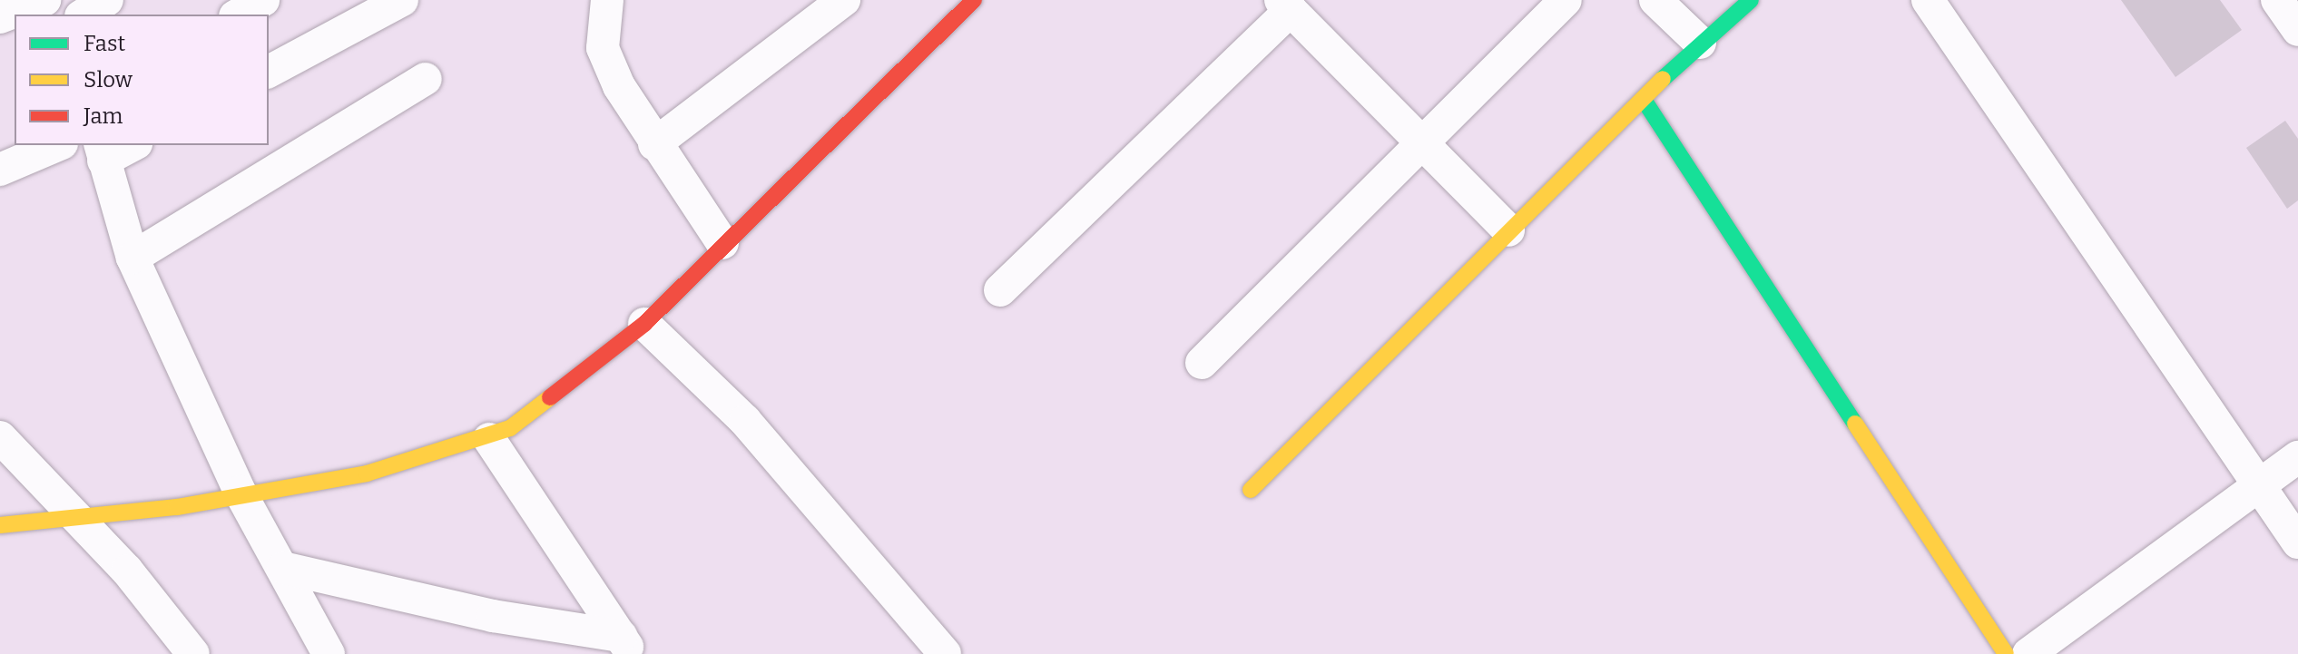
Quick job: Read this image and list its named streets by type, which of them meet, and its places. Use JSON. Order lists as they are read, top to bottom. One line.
{"legend":["Fast","Slow","Jam"]}
